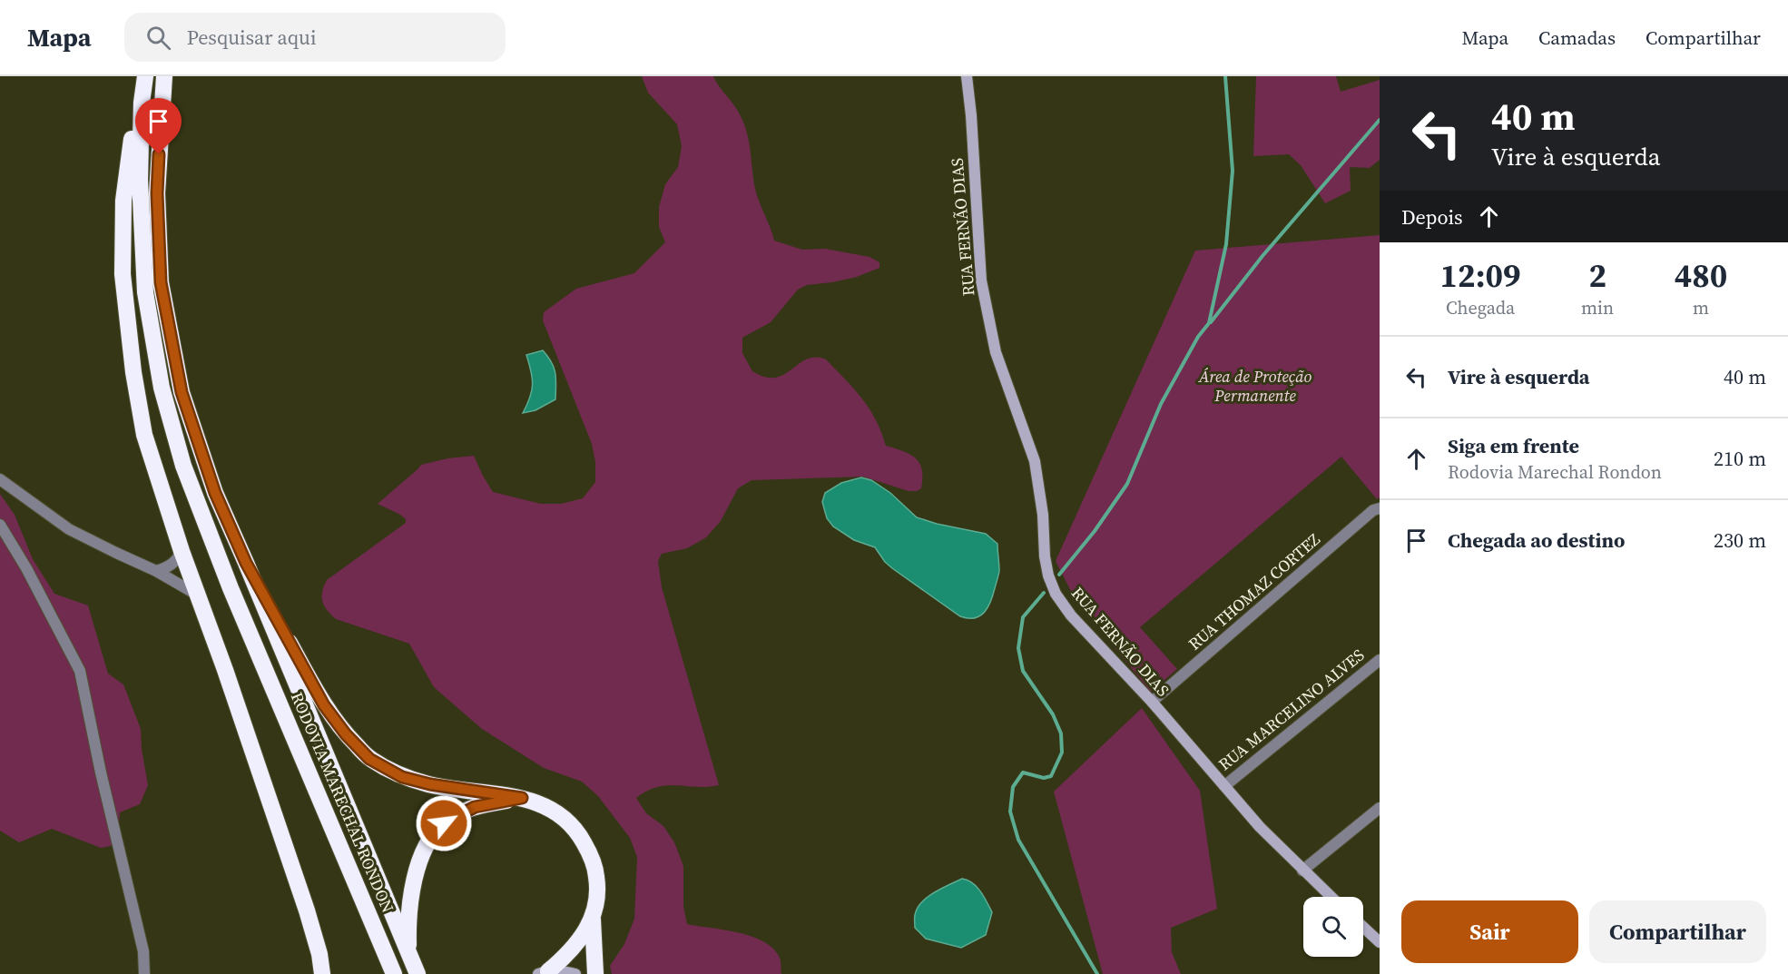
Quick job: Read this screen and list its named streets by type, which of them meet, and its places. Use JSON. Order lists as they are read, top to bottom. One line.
{"streets":{"highway":["RODOVIA MARECHAL RONDON"],"street":["RUA FERNÃO DIAS","RUA THOMAZ CORTEZ","RUA MARCELINO ALVES"]},"crossings":[["RUA FERNÃO DIAS","RUA THOMAZ CORTEZ"],["RUA FERNÃO DIAS","RUA MARCELINO ALVES"]],"parks":["Área de Proteção Permanente"],"page":{"header":"Mapa","search":"Pesquisar aqui","nav":["Mapa","Camadas","Compartilhar"],"turn":["40 m","Vire à esquerda"],"then":"Depois","eta":["12:09","Chegada","2","min","480","m"],"list":[{"name":"Vire à esquerda","value":"40 m"},{"name":"Siga em frente","note":"Rodovia Marechal Rondon","value":"210 m"},{"name":"Chegada ao destino","value":"230 m"}],"buttons":["Sair","Compartilhar"]}}
